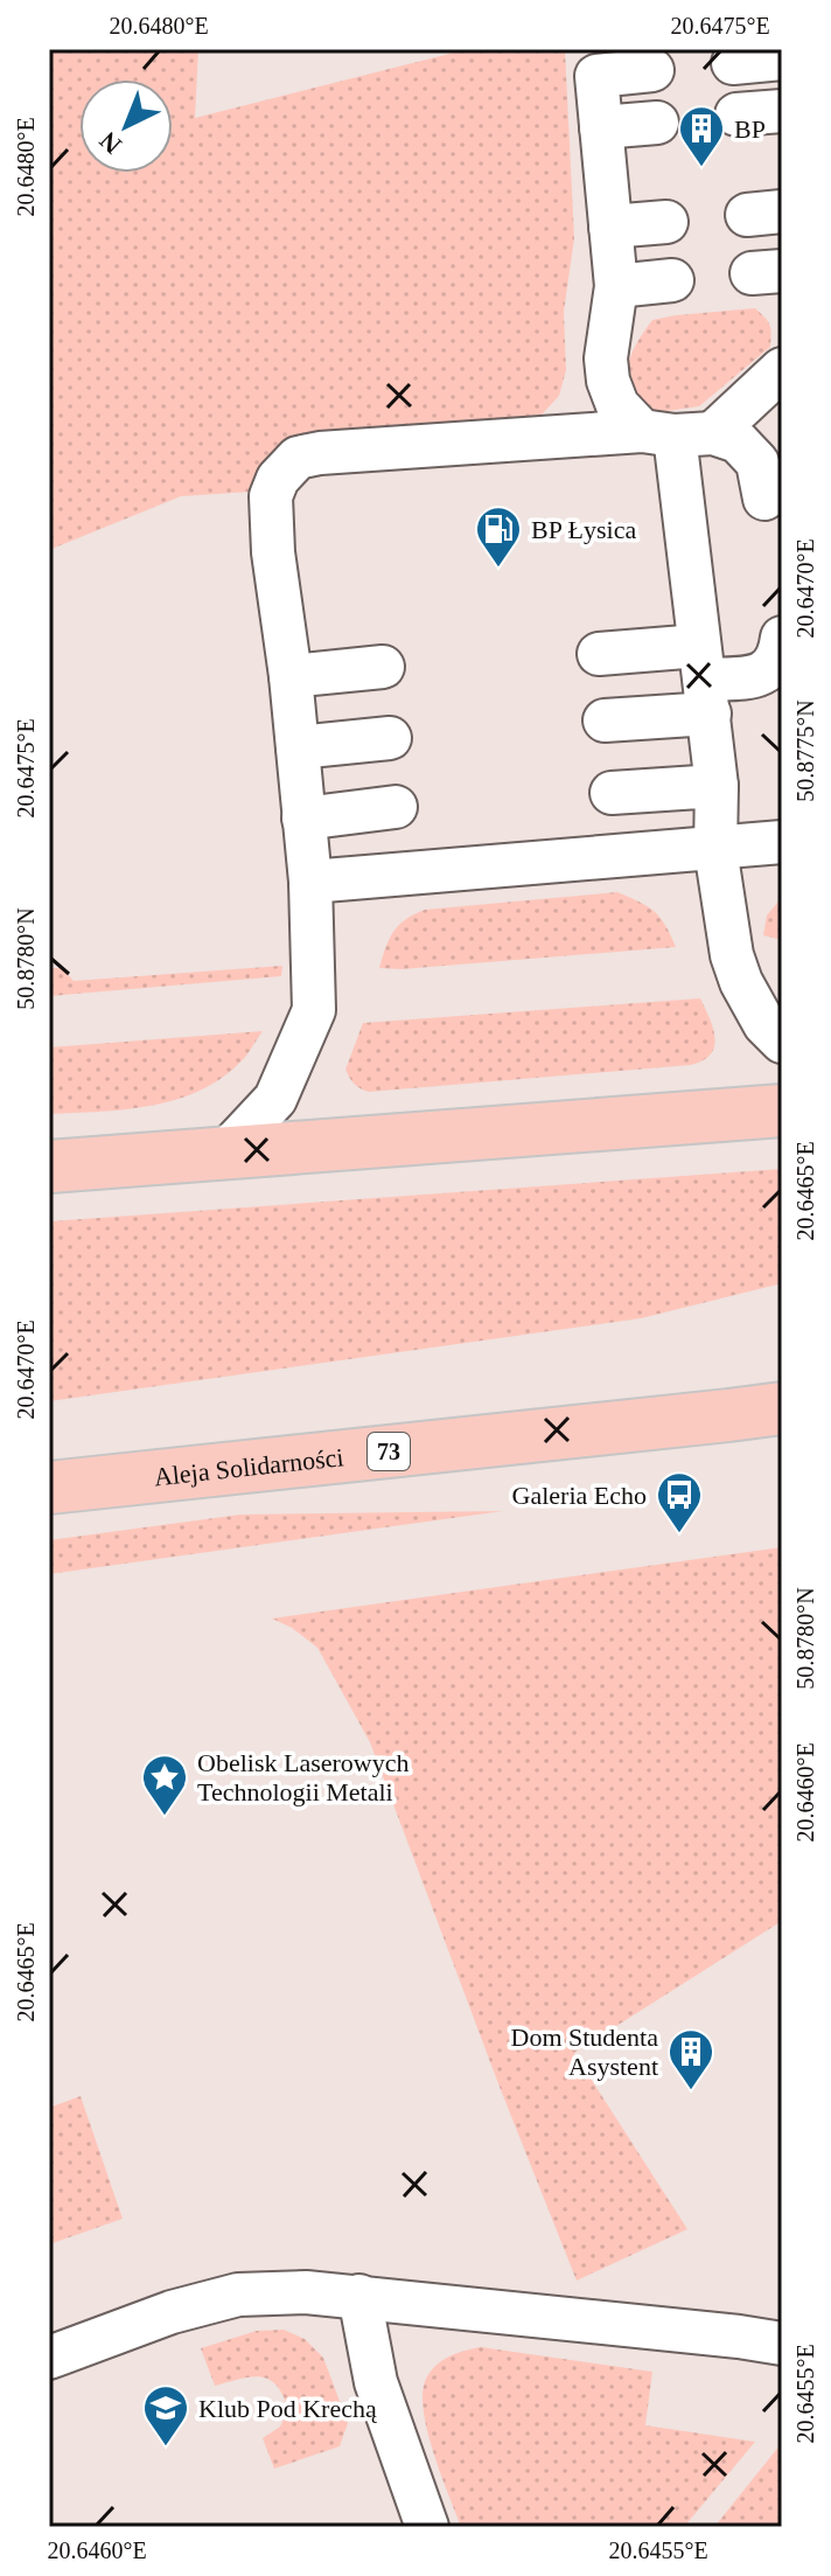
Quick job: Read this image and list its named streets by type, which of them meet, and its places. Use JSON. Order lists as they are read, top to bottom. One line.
{"streets":{"main road":["73","Aleja Solidarności"]},"places":{"building":["BP","Dom Studenta Asystent"],"fuel station":["BP Łysica"],"bus stop":["Galeria Echo"],"place":["Obelisk Laserowych Technologii Metali"],"school or university":["Klub Pod Krechą"]},"north":"bottom left","coordinates":["20.6480°E","20.6475°E","20.6470°E","50.8775°N","50.8780°N","20.6465°E","20.6460°E","20.6455°E"]}
